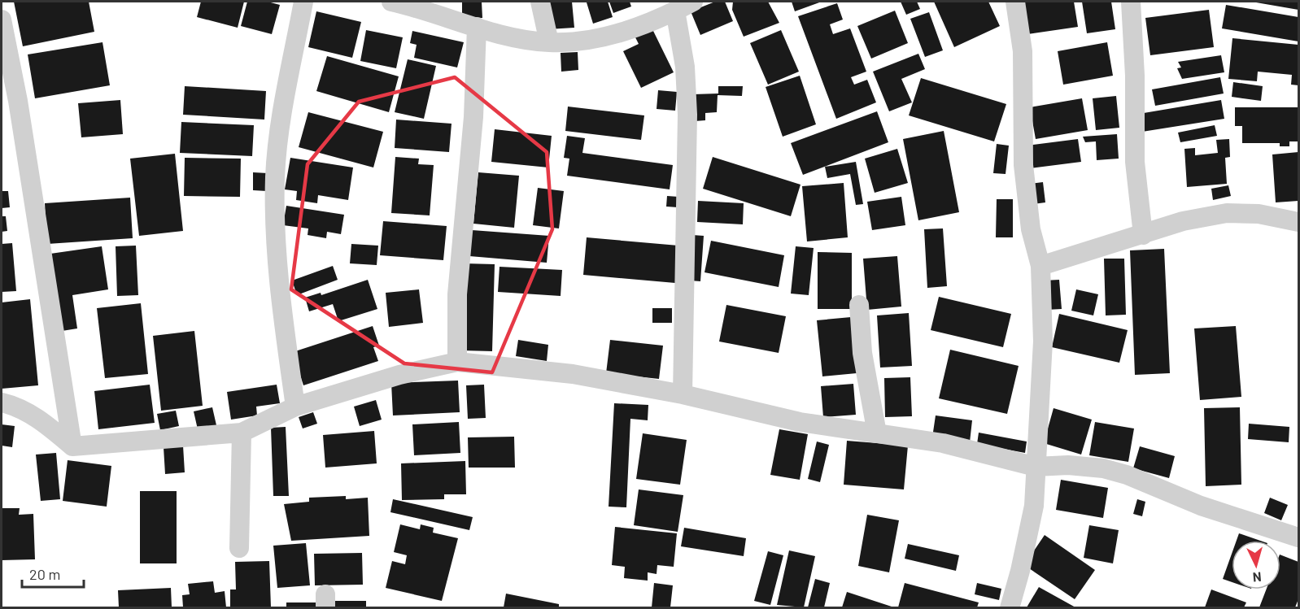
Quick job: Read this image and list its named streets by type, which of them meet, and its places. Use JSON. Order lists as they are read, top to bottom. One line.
{"scale_bar":"20 m","north":"bottom"}
